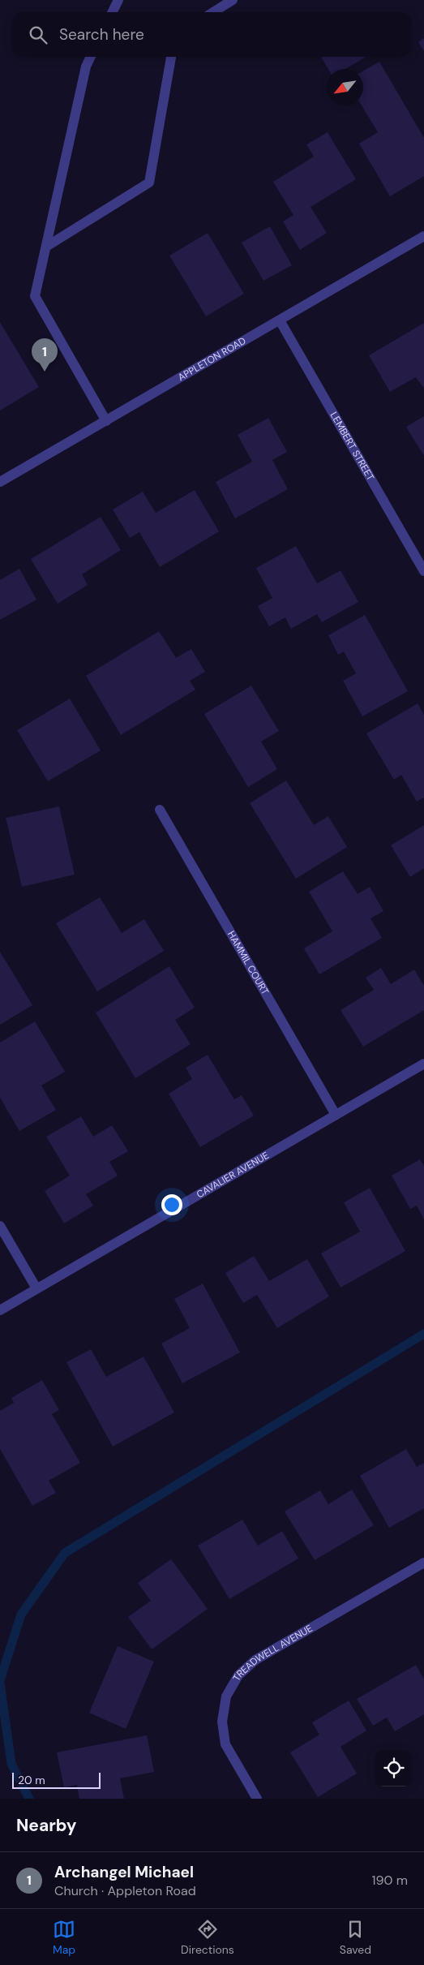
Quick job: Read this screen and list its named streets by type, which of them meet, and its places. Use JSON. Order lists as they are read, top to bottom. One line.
{"streets":{"street":["APPLETON ROAD","LEMBERT STREET","HAMMIL COURT","CAVALIER AVENUE","TREADWELL AVENUE"]},"crossings":[["APPLETON ROAD","LEMBERT STREET"],["HAMMIL COURT","CAVALIER AVENUE"]],"scale_bar":"20 m","north":"bottom left","page":{"search":"Search here","pins":"1","scale":"20 m","heading":"Nearby","list":[{"mark":"1","name":"Archangel Michael","note":"Church · Appleton Road","value":"190 m"}],"nav":["Map","Directions","Saved"]}}
